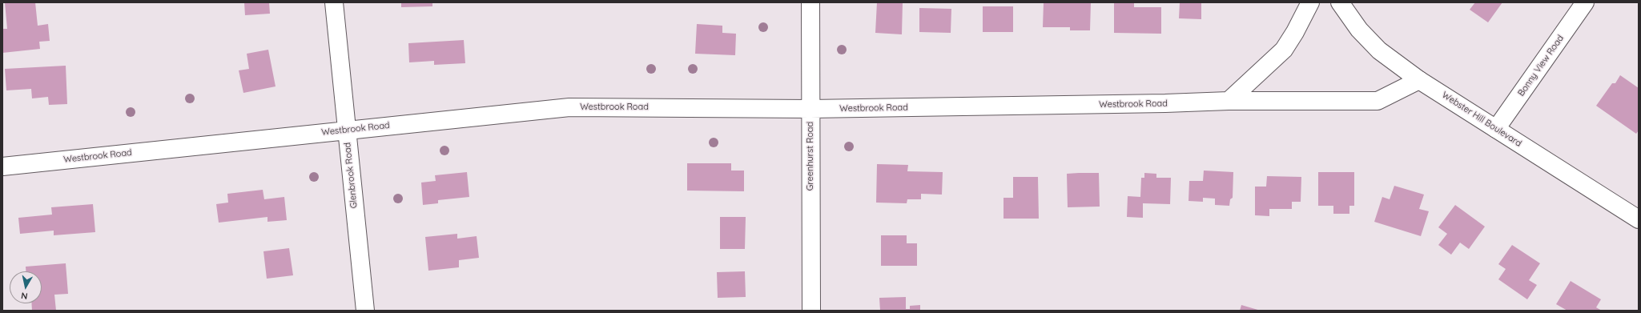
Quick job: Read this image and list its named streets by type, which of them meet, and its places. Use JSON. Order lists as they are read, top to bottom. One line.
{"streets":{"street":["Bonny View Road","Westbrook Road","Webster Hill Boulevard","Greenhurst Road","Glenbrook Road"]},"crossings":[["Bonny View Road","Webster Hill Boulevard"],["Westbrook Road","Webster Hill Boulevard"],["Westbrook Road","Greenhurst Road"],["Westbrook Road","Glenbrook Road"]],"north":"bottom"}
